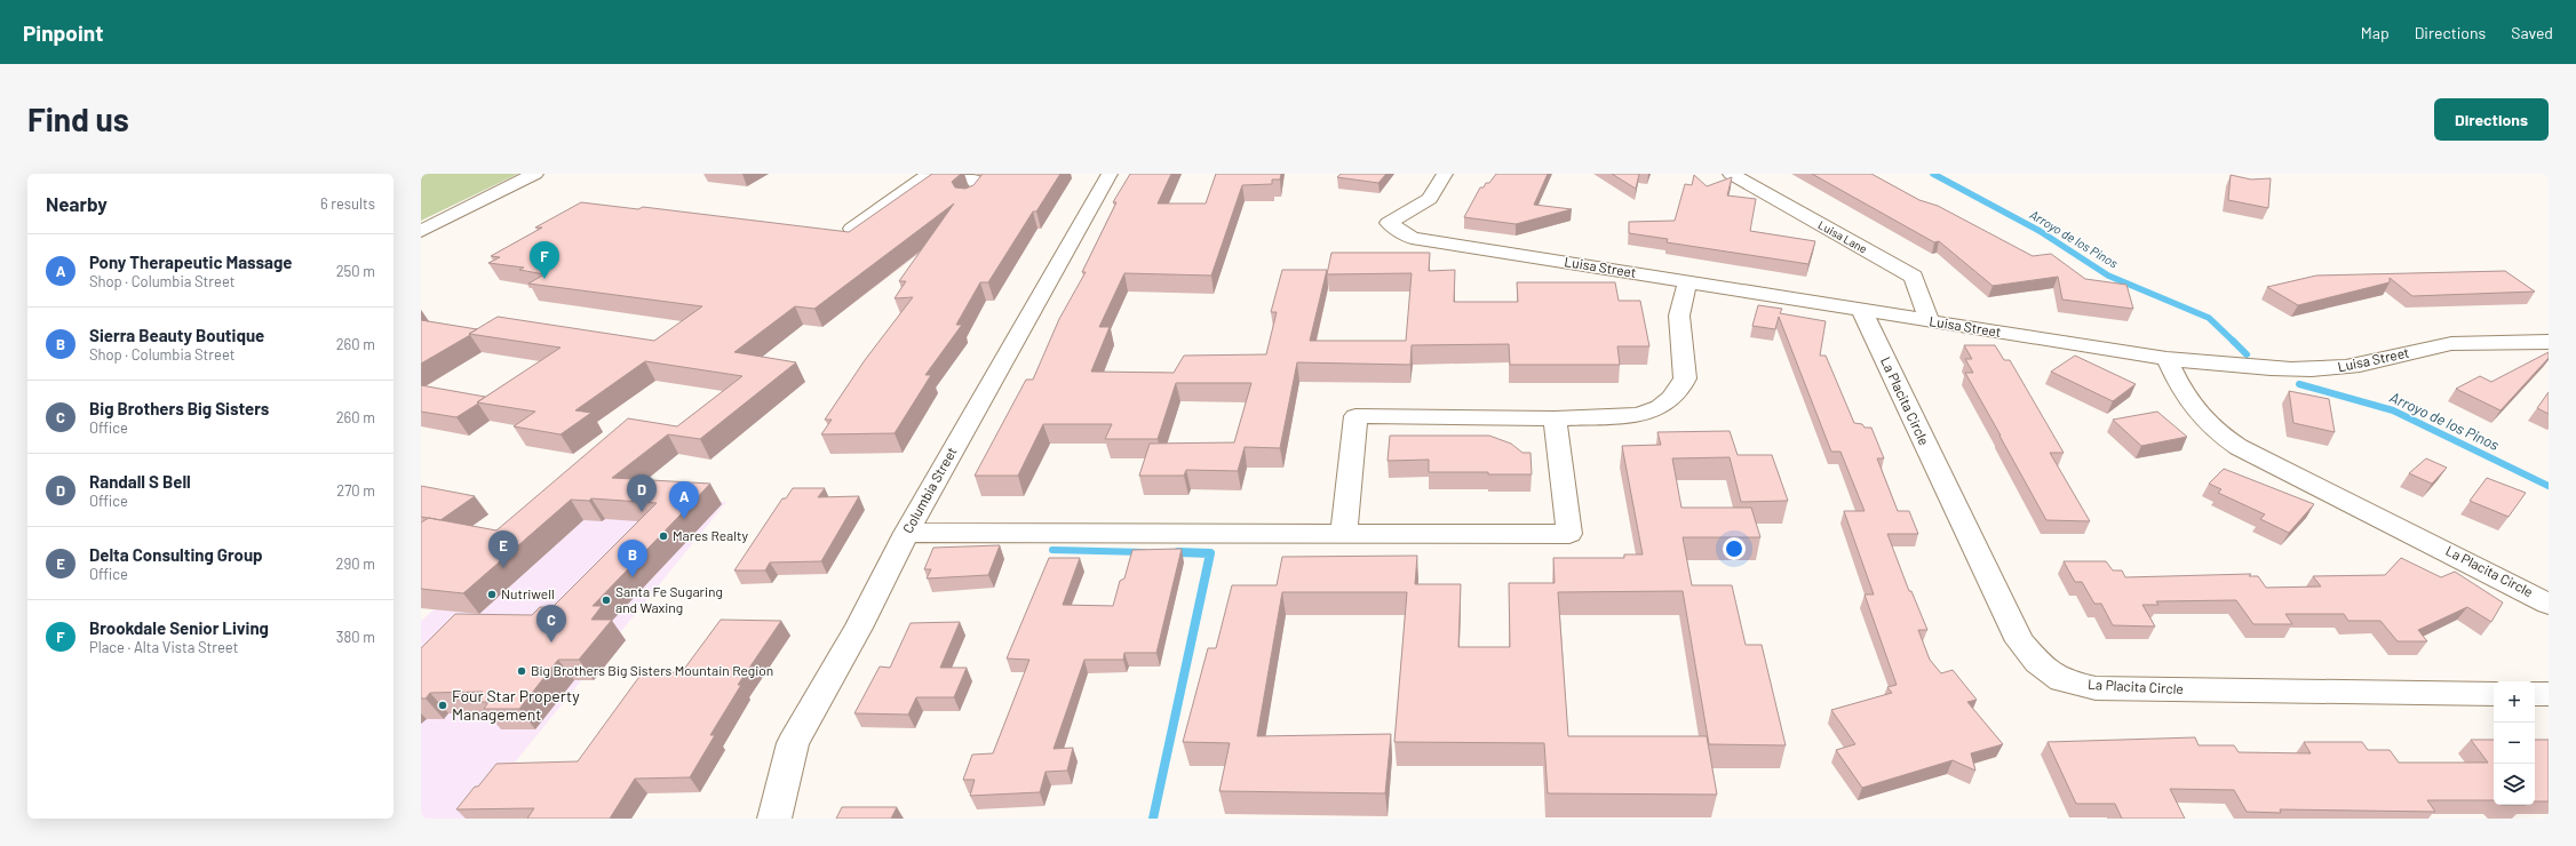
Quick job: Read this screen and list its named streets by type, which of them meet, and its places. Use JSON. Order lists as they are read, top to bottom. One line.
{"streets":{"street":["Luisa Lane","Luisa Street","La Placita Circle","Columbia Street"]},"crossings":[["Luisa Lane","Luisa Street"],["Luisa Street","La Placita Circle"]],"water":["Arroyo de los Pinos"],"places":["Mares Realty","Nutriwell","Santa Fe Sugaring and Waxing","Big Brothers Big Sisters Mountain Region","Four Star Property Management"],"page":{"header":"Pinpoint","nav":["Map","Directions","Saved"],"buttons":"Directions","title":"Find us","heading":["Nearby","6 results"],"list":[{"mark":"A","name":"Pony Therapeutic Massage","note":"Shop · Columbia Street","value":"250 m"},{"mark":"B","name":"Sierra Beauty Boutique","note":"Shop · Columbia Street","value":"260 m"},{"mark":"C","name":"Big Brothers Big Sisters","note":"Office","value":"260 m"},{"mark":"D","name":"Randall S Bell","note":"Office","value":"270 m"},{"mark":"E","name":"Delta Consulting Group","note":"Office","value":"290 m"},{"mark":"F","name":"Brookdale Senior Living","note":"Place · Alta Vista Street","value":"380 m"}],"pins":["F","D","A","E","B","C"],"map_buttons":["+","−"]}}
